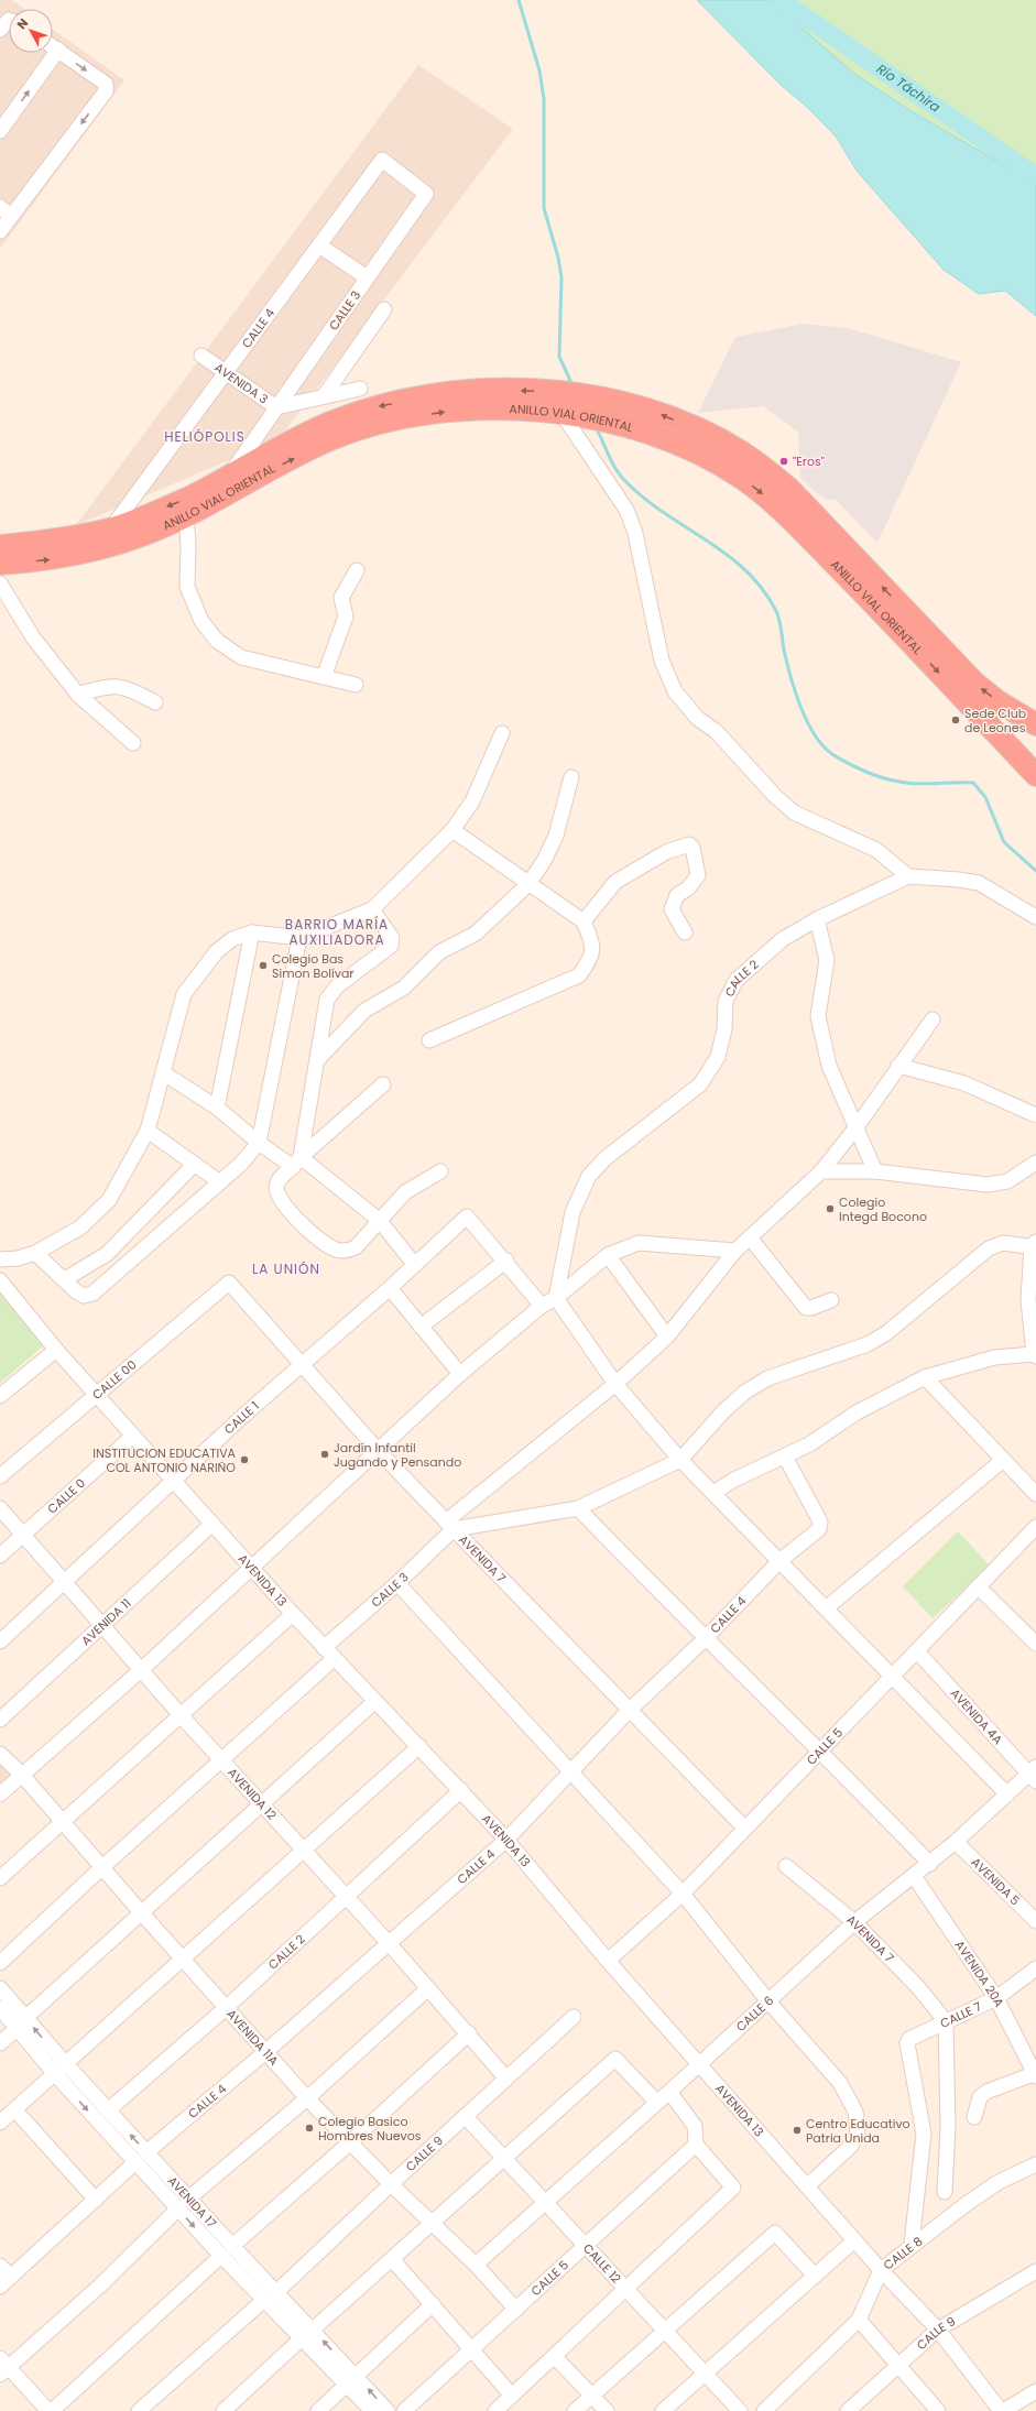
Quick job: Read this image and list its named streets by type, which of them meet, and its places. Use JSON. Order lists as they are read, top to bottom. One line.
{"streets":{"highway":["ANILLO VIAL ORIENTAL"],"street":["CALLE 3","CALLE 4","AVENIDA 3","CALLE 2","CALLE 00","CALLE 1","CALLE 0","AVENIDA 7","AVENIDA 13","AVENIDA 11","AVENIDA 4A","CALLE 5","AVENIDA 12","AVENIDA 5","AVENIDA 20A","CALLE 6","CALLE 7","AVENIDA 11A","CALLE 9","AVENIDA 17","CALLE 8","CALLE 12"]},"crossings":[["CALLE 3","CALLE 4"],["CALLE 3","AVENIDA 3"],["CALLE 3","ANILLO VIAL ORIENTAL"],["CALLE 3","AVENIDA 7"],["CALLE 3","AVENIDA 13"],["CALLE 4","AVENIDA 3"],["CALLE 4","ANILLO VIAL ORIENTAL"],["CALLE 4","AVENIDA 7"],["CALLE 4","AVENIDA 13"],["CALLE 4","AVENIDA 12"],["CALLE 4","AVENIDA 11A"],["CALLE 4","AVENIDA 17"],["CALLE 2","AVENIDA 13"],["CALLE 2","AVENIDA 12"],["CALLE 2","AVENIDA 11A"],["CALLE 2","AVENIDA 17"],["CALLE 00","AVENIDA 7"],["CALLE 00","AVENIDA 13"],["CALLE 1","AVENIDA 7"],["CALLE 1","AVENIDA 13"],["CALLE 1","AVENIDA 12"],["CALLE 0","AVENIDA 13"],["CALLE 0","AVENIDA 12"],["AVENIDA 7","CALLE 5"],["AVENIDA 7","CALLE 6"],["AVENIDA 7","CALLE 7"],["AVENIDA 13","AVENIDA 11"],["AVENIDA 13","CALLE 5"],["AVENIDA 13","CALLE 6"],["AVENIDA 13","CALLE 9"],["AVENIDA 13","CALLE 8"],["AVENIDA 11","AVENIDA 12"],["AVENIDA 4A","CALLE 5"],["AVENIDA 4A","CALLE 6"],["CALLE 5","AVENIDA 11A"],["CALLE 5","CALLE 12"],["AVENIDA 12","CALLE 9"],["AVENIDA 5","CALLE 6"],["AVENIDA 20A","CALLE 6"],["AVENIDA 20A","CALLE 7"],["CALLE 6","AVENIDA 11A"],["CALLE 6","CALLE 12"],["CALLE 7","CALLE 8"],["AVENIDA 11A","CALLE 9"],["CALLE 9","AVENIDA 17"],["CALLE 9","CALLE 12"]],"districts":["HELIÓPOLIS","BARRIO MARÍA AUXILIADORA","LA UNIÓN"],"water":["Río Táchira"],"places":["\"Eros\"","Sede Club de Leones","Colegio Bas Simon Bolívar","Colegio Integd Bocono","Jardín Infantil Jugando y Pensando","INSTITUCION EDUCATIVA COL ANTONIO NARIÑO","Colegio Basico Hombres Nuevos","Centro Educativo Patria Unida"],"north":"top left"}
